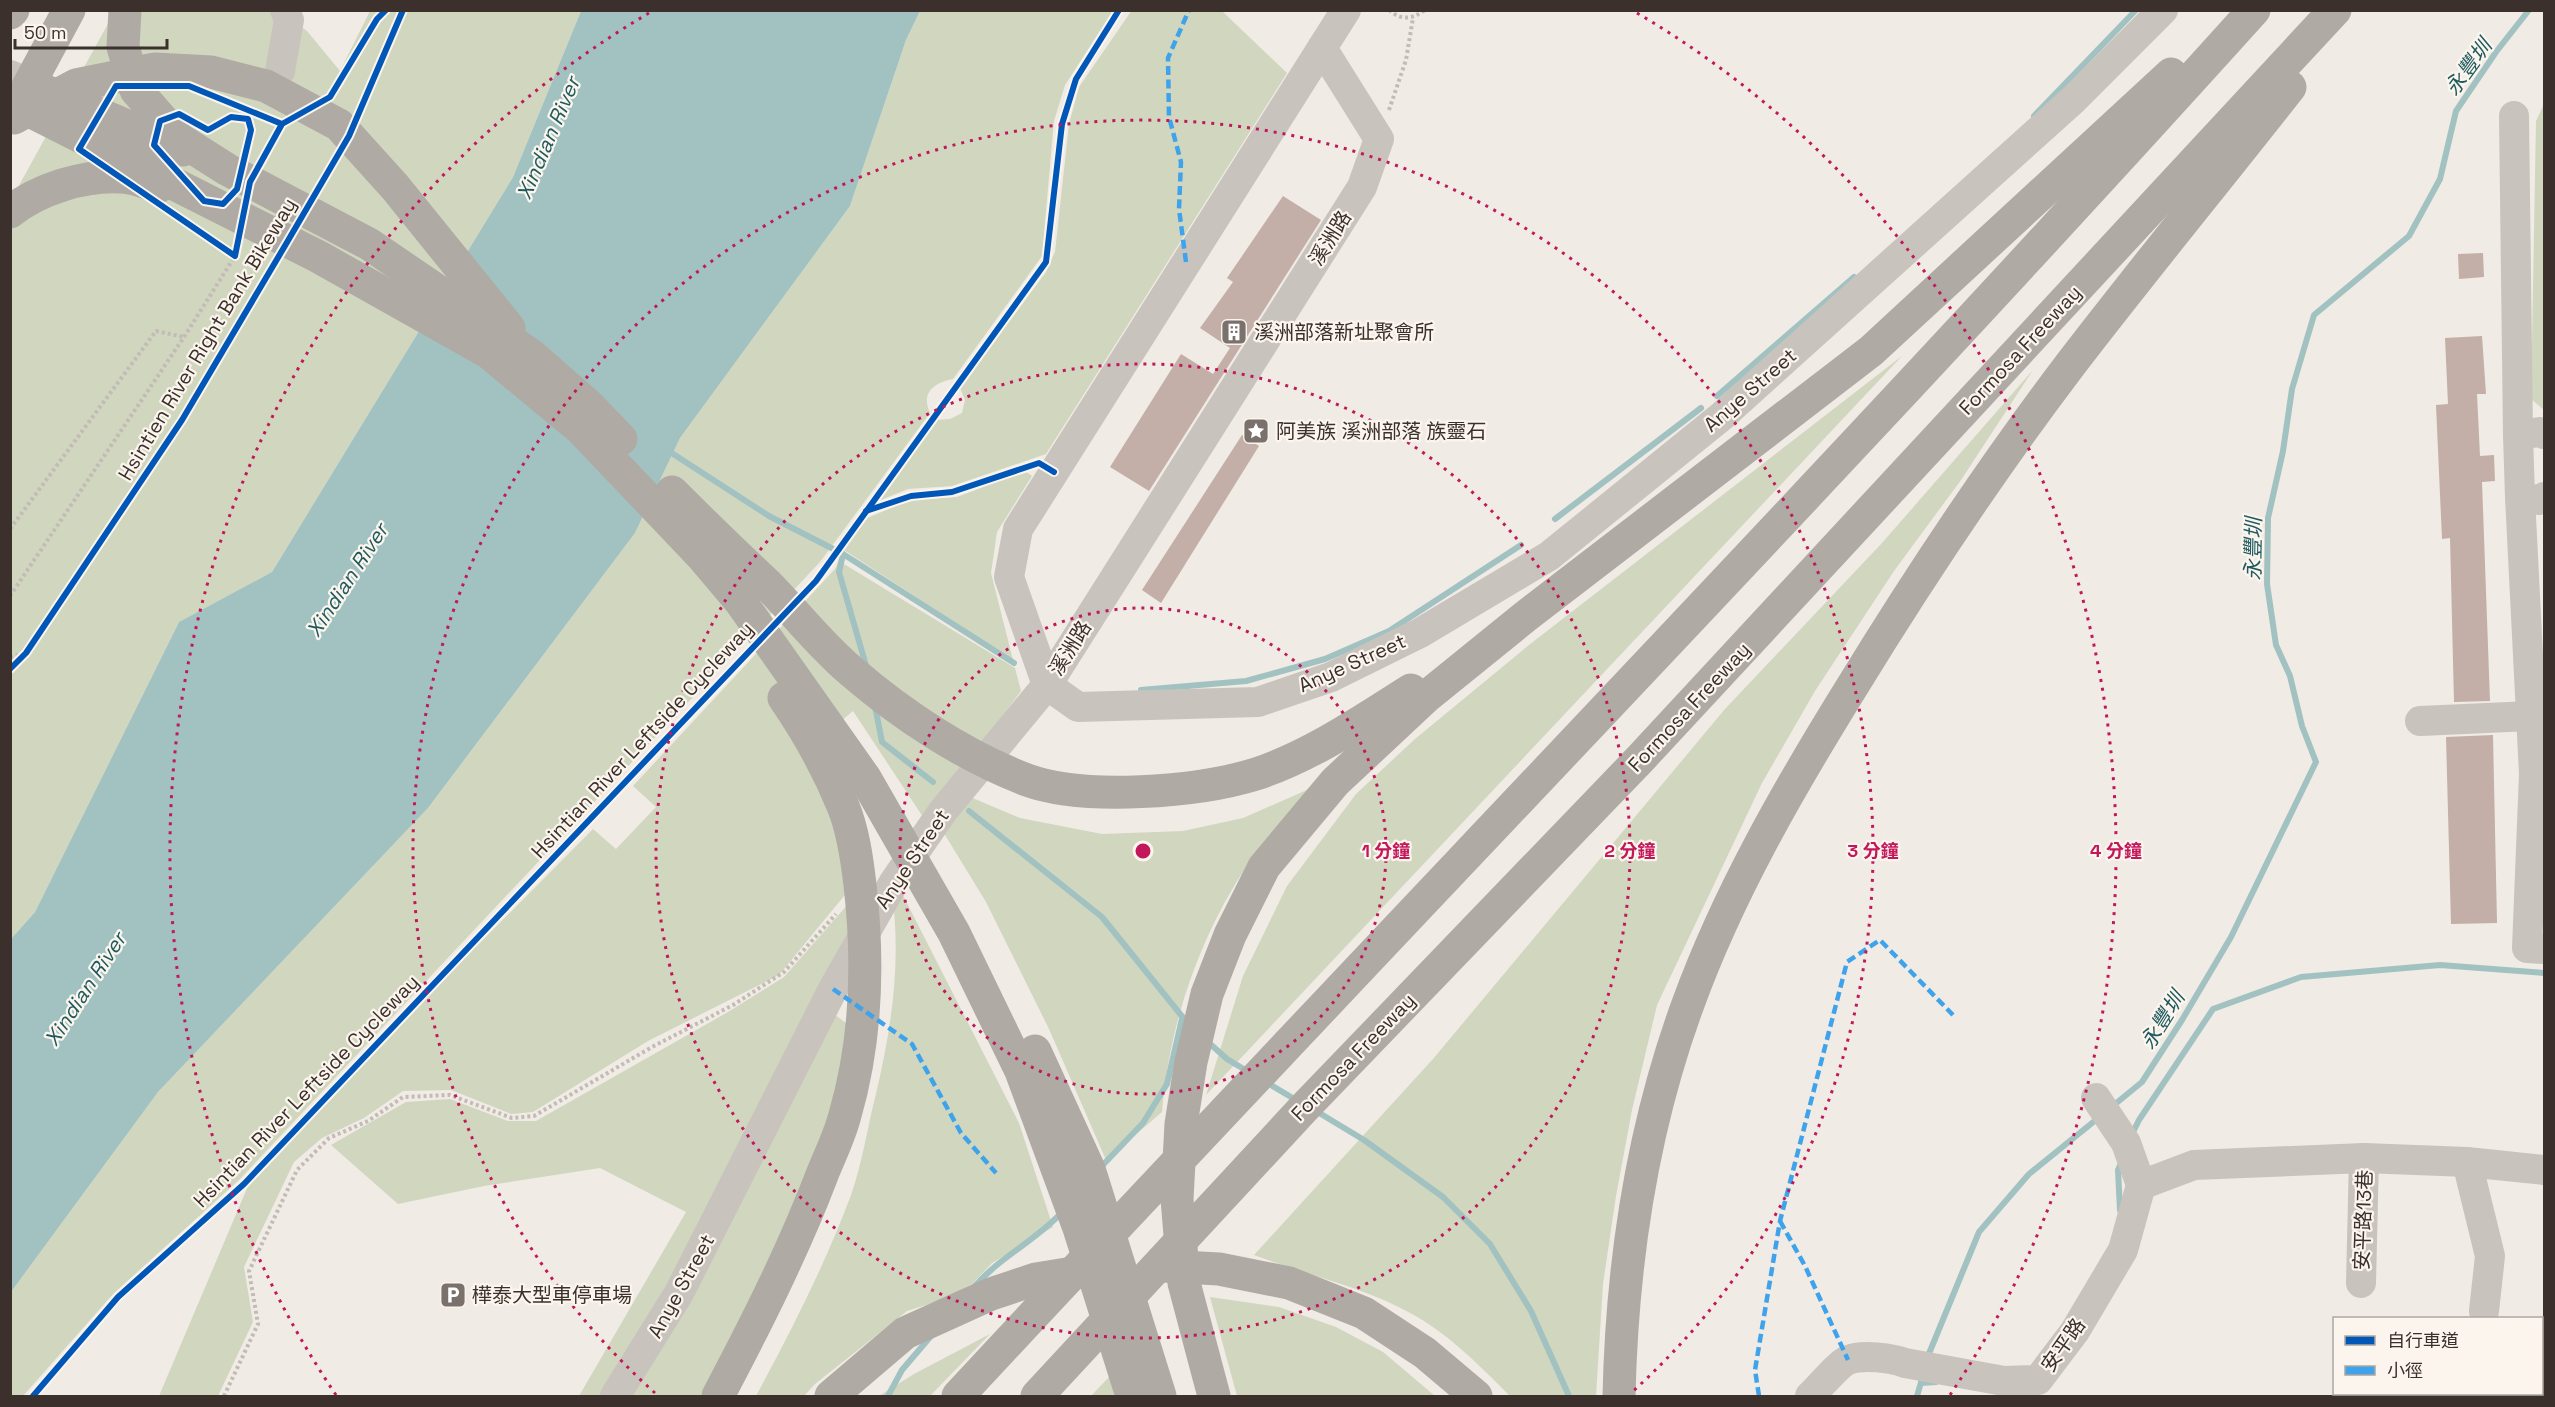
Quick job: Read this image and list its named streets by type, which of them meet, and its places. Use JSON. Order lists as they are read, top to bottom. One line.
{"streets":{"highway":["Formosa Freeway"],"street":["溪洲路","Anye Street","安平路13巷","安平路"],"cycle path":["Hsintien River Right Bank Bikeway","Hsintian River Leftside Cycleway"]},"crossings":[["溪洲路","Anye Street"]],"water":["永豐圳","Xindian River"],"places":{"building":["溪洲部落新址聚會所"],"place":["阿美族 溪洲部落 族靈石"],"parking":["樺泰大型車停車場"]},"legend":["自行車道","小徑"],"scale_bar":"50 m","rings":["1 分鐘","2 分鐘","3 分鐘","4 分鐘"]}
